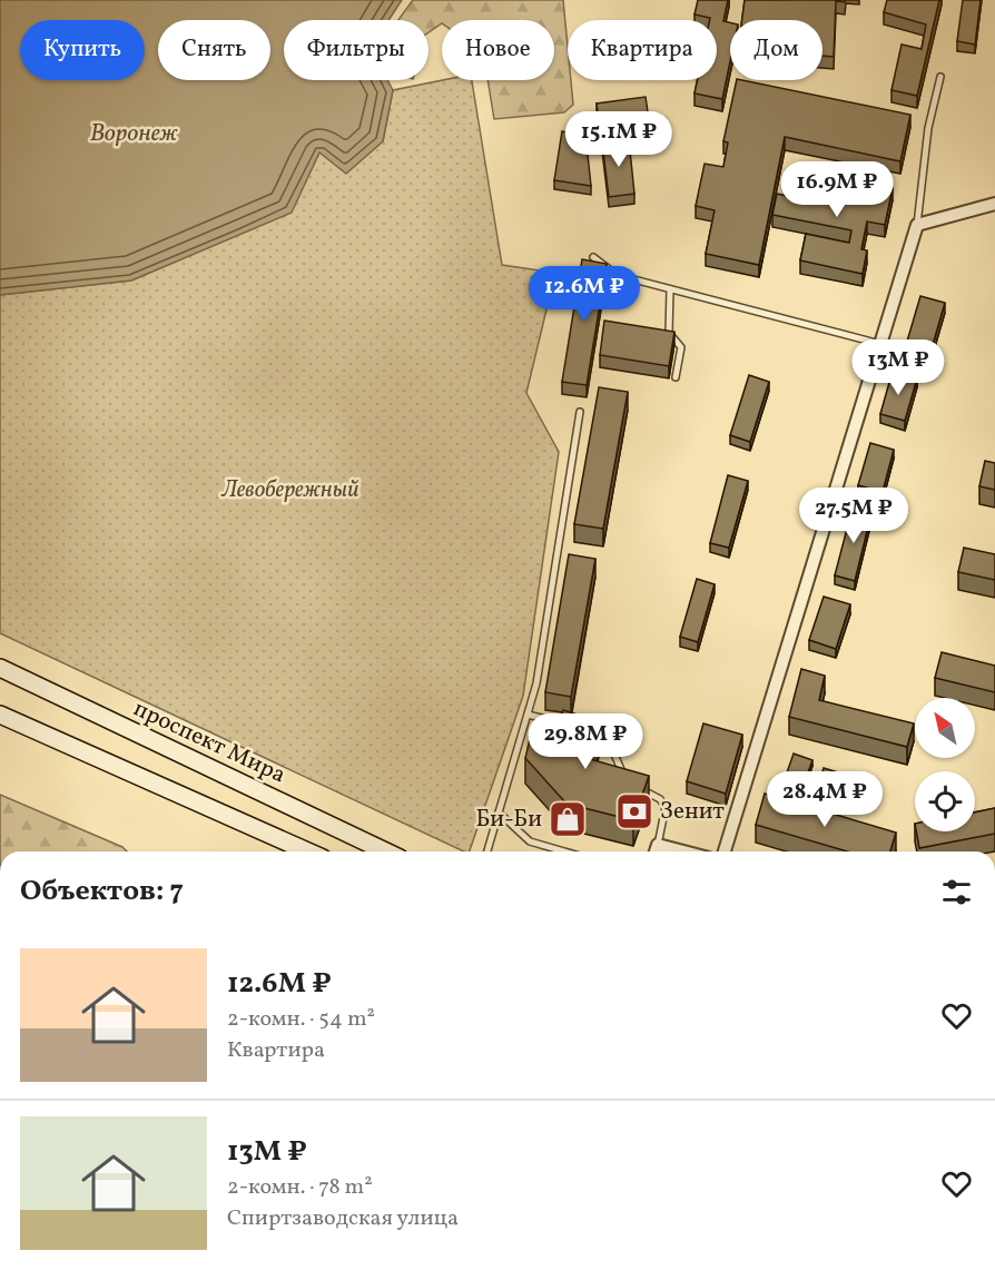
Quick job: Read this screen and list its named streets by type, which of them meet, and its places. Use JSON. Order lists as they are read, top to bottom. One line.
{"streets":{"main road":["проспект Мира"]},"water":["Воронеж"],"parks":["Левобережный"],"places":{"bank":["Зенит"],"shop":["Би-Би"]},"north":"top left","page":{"chip":["Купить","Снять","Фильтры","Новое","Квартира","Дом"],"price":["15.1M ₽","16.9M ₽","12.6M ₽","13M ₽","27.5M ₽","29.8M ₽","28.4M ₽"],"heading":"Объектов: 7","list":[{"name":"12.6M ₽","note":"2-комн. · 54 m² · Квартира"},{"name":"13M ₽","note":"2-комн. · 78 m² · Спиртзаводская улица"}]}}
